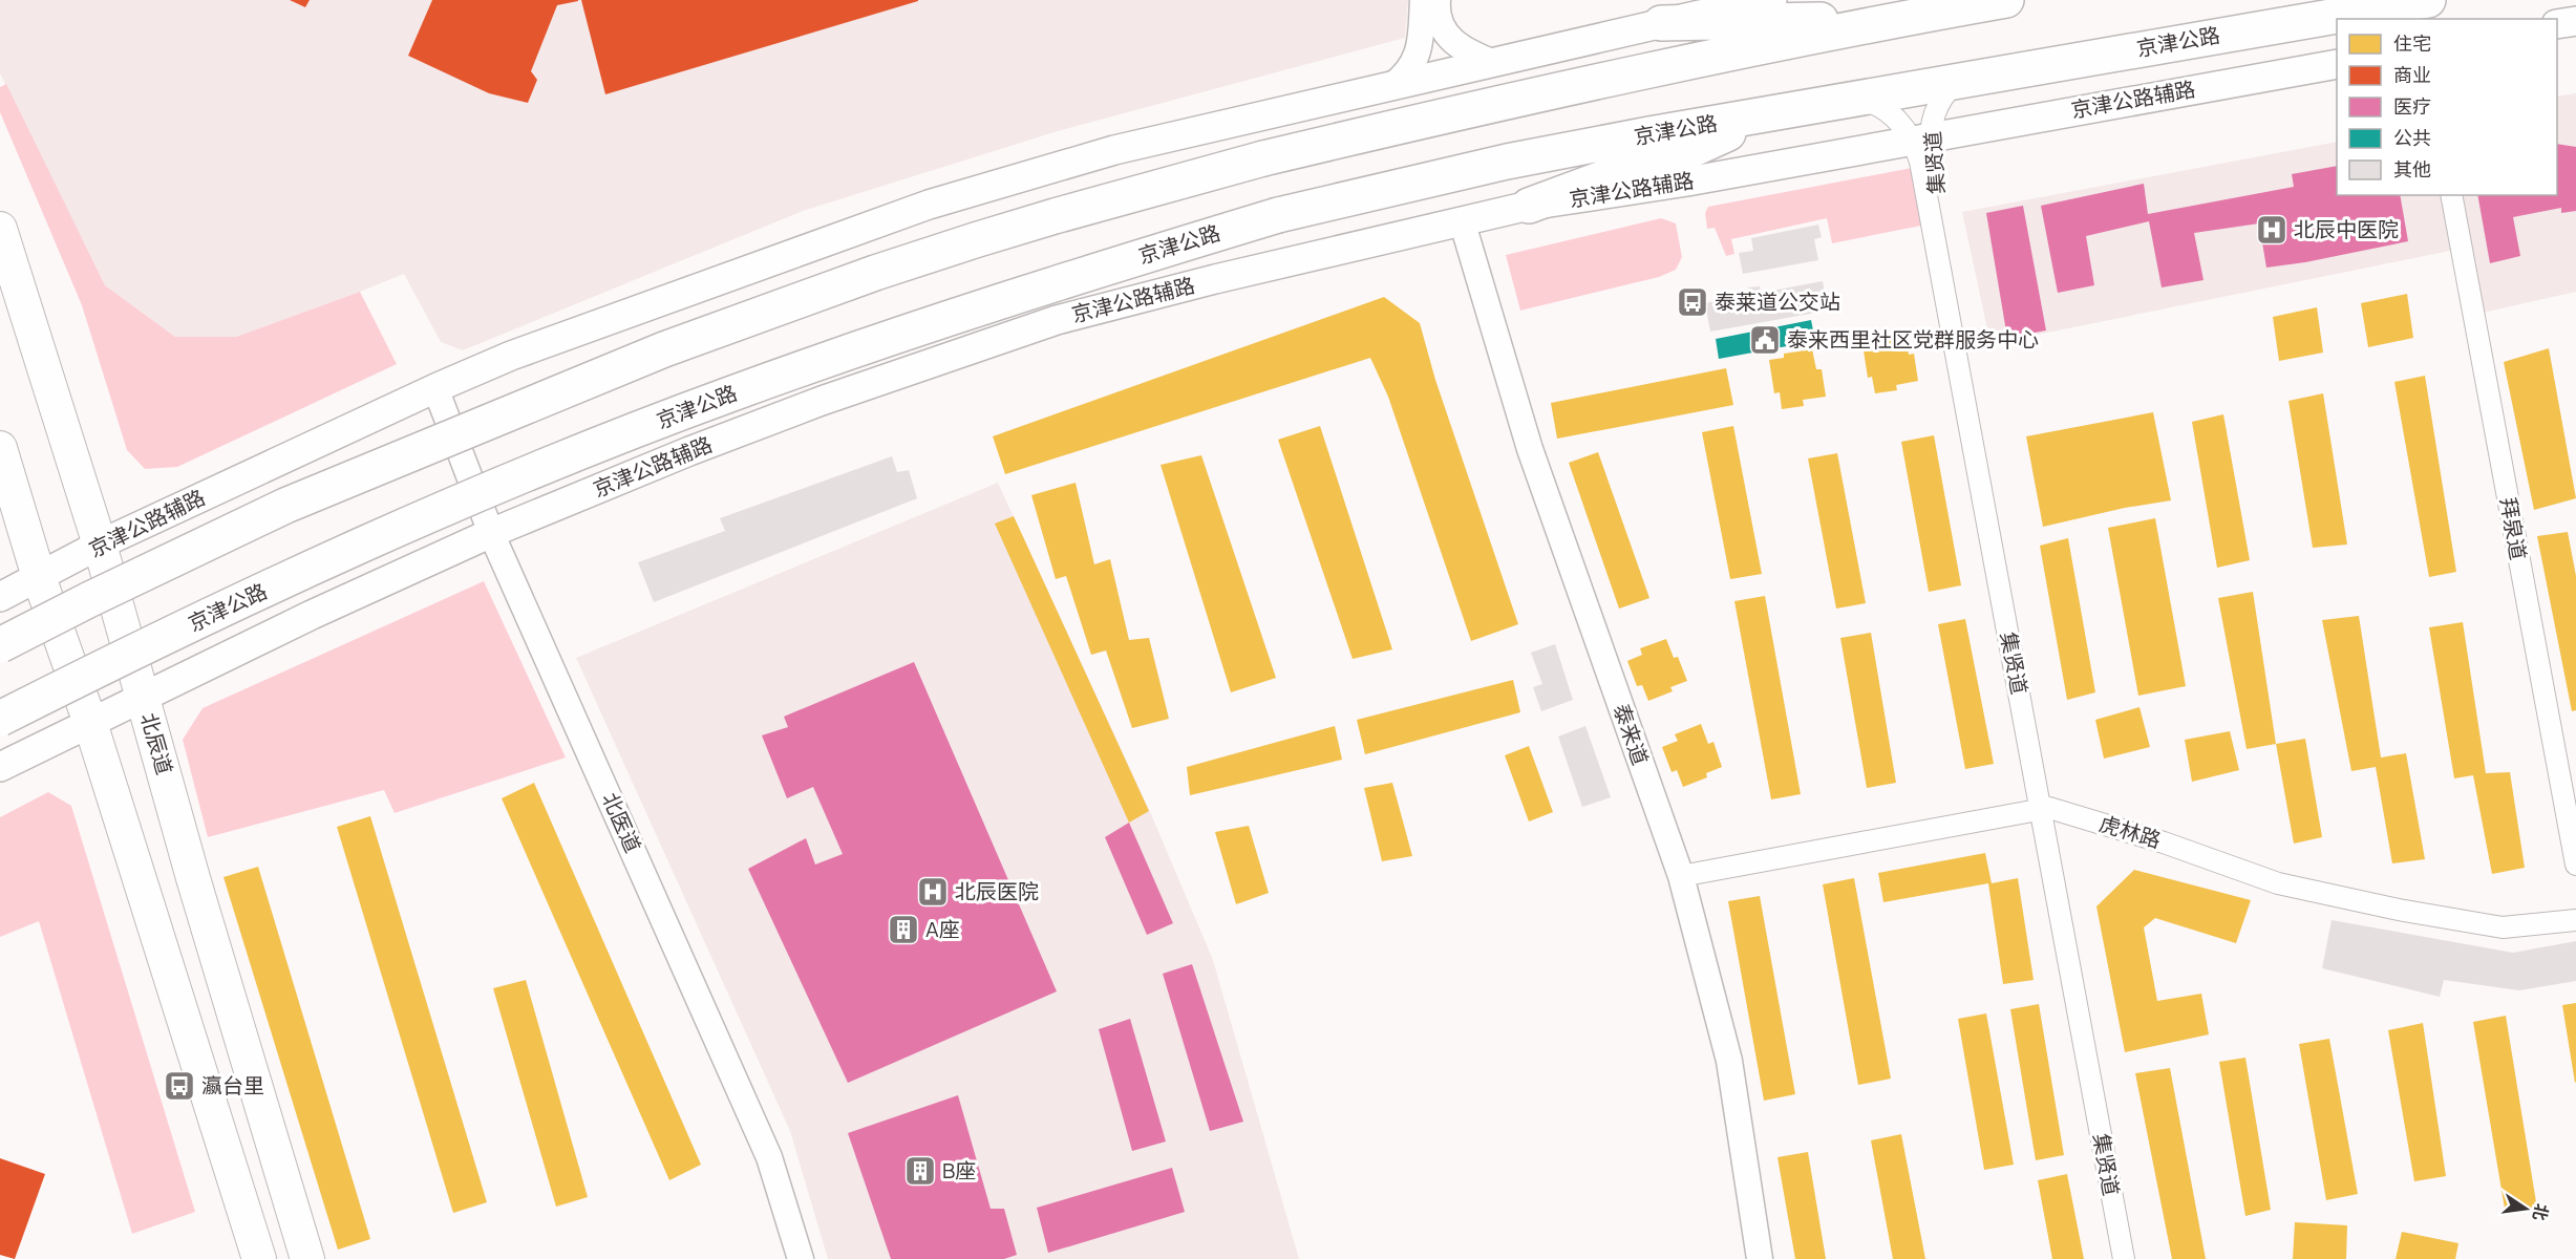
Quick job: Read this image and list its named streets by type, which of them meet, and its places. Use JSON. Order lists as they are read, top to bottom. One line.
{"streets":{"highway":["京津公路"],"main road":["京津公路辅路","北辰道"],"street":["集贤道","拜泉道","泰来道","北医道","虎林路"]},"crossings":[["京津公路","集贤道"],["京津公路辅路","集贤道"],["京津公路辅路","泰来道"],["京津公路辅路","北辰道"],["京津公路辅路","北医道"],["集贤道","虎林路"],["泰来道","虎林路"]],"places":{"hospital":["北辰中医院","北辰医院"],"bus stop":["泰莱道公交站","瀛台里"],"public building":["泰来西里社区党群服务中心"],"building":["A座","B座"]},"legend":["住宅","商业","医疗","公共","其他"],"north":"right"}
